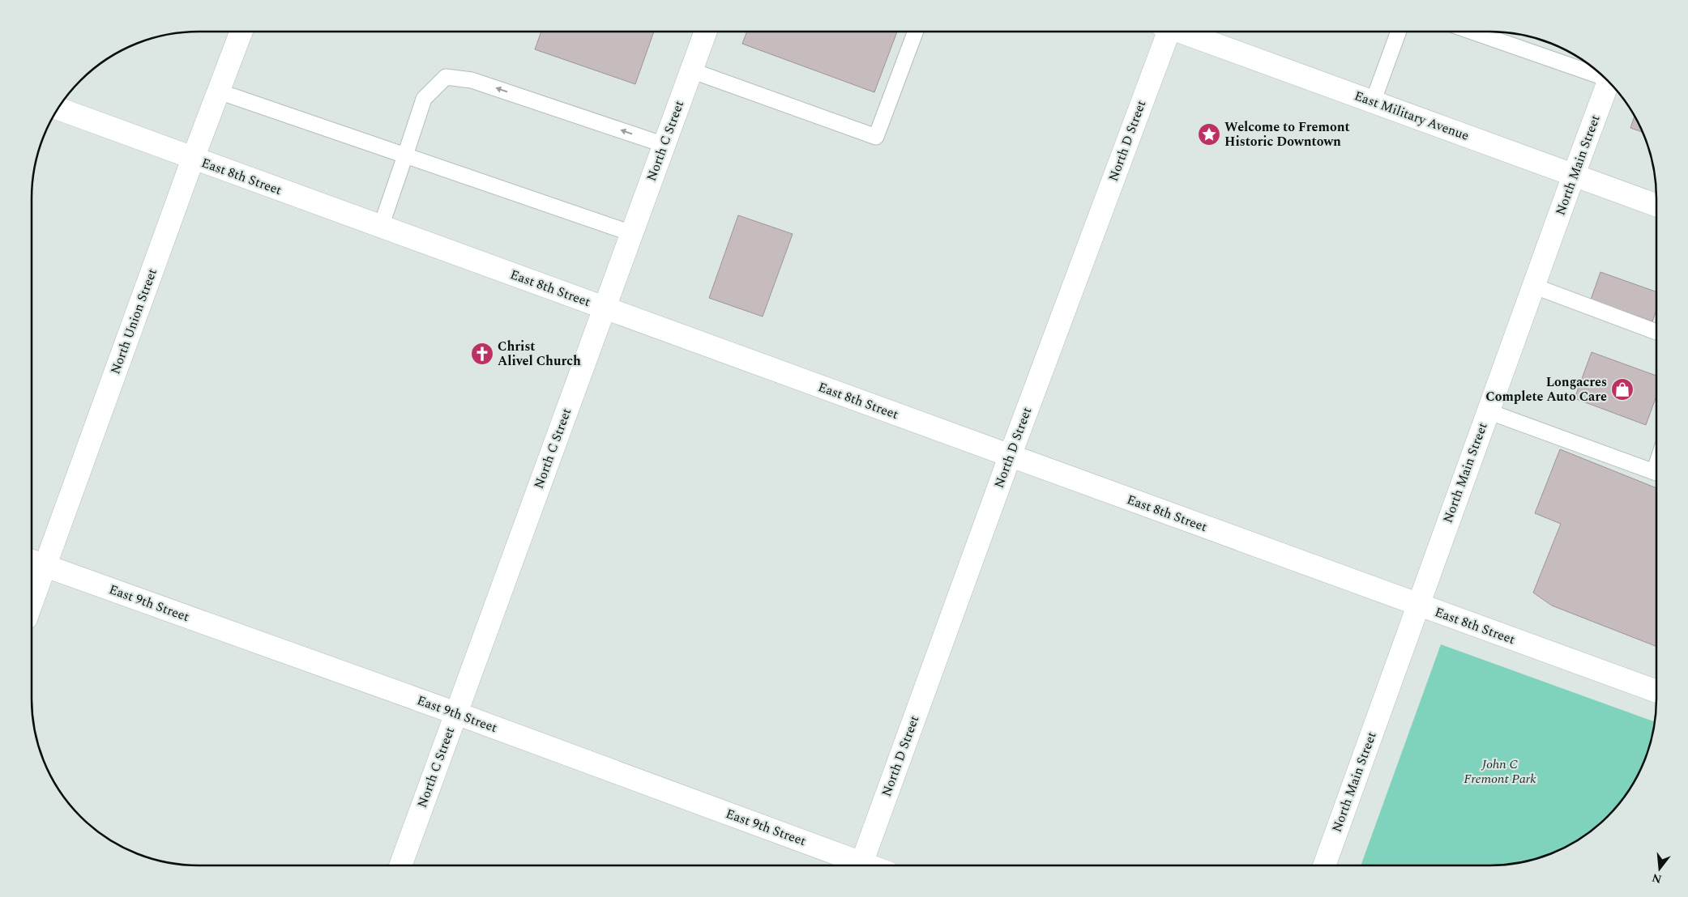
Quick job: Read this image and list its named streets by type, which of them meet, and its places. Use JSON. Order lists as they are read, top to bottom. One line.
{"streets":{"street":["East Military Avenue","North C Street","North D Street","North Main Street","East 8th Street","North Union Street","East 9th Street"]},"crossings":[["East Military Avenue","North Main Street"],["North C Street","East 8th Street"],["North C Street","East 9th Street"],["North D Street","East 8th Street"],["North Main Street","East 8th Street"],["East 8th Street","North Union Street"],["North Union Street","East 9th Street"]],"parks":["John C Fremont Park"],"places":{"place":["Welcome to Fremont Historic Downtown"],"church":["Christ Alivel Church"],"shop":["Longacres Complete Auto Care"]},"north":"bottom"}
